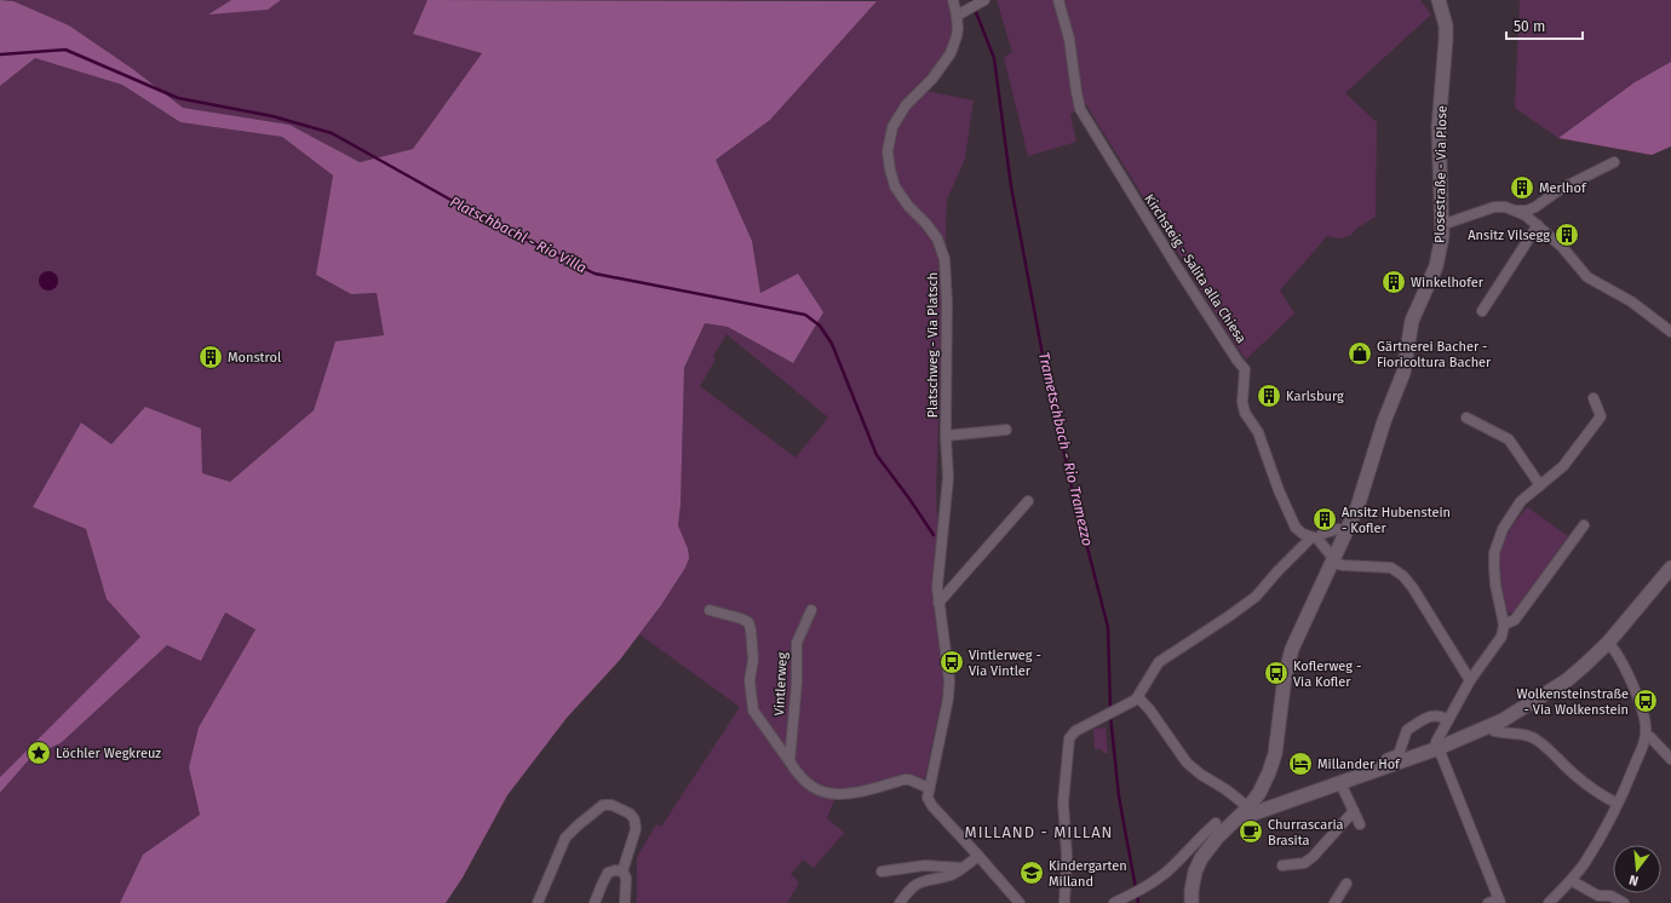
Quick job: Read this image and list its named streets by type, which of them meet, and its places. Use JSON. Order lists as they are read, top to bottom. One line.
{"streets":{"street":["Plosestraße - Via Plose","Kirchsteig - Salita alla Chiesa","Platschweg - Via Platsch","Vintlerweg"]},"crossings":[["Plosestraße - Via Plose","Kirchsteig - Salita alla Chiesa"],["Platschweg - Via Platsch","Vintlerweg"]],"districts":["MILLAND - MILLAN"],"water":["Platschbachl - Rio Villa","Trametschbach - Rio Tramezzo"],"places":{"building":["Merlhof","Ansitz Vilsegg","Winkelhofer","Monstrol","Karlsburg","Ansitz Hubenstein - Kofler"],"shop":["Gärtnerei Bacher - Fioricoltura Bacher"],"bus stop":["Vintlerweg - Via Vintler","Koflerweg - Via Kofler","Wolkensteinstraße - Via Wolkenstein"],"place":["Löchler Wegkreuz"],"hotel":["Millander Hof"],"cafe":["Churrascaria Brasita"],"school or university":["Kindergarten Milland"]},"scale_bar":"50 m","north":"bottom"}
